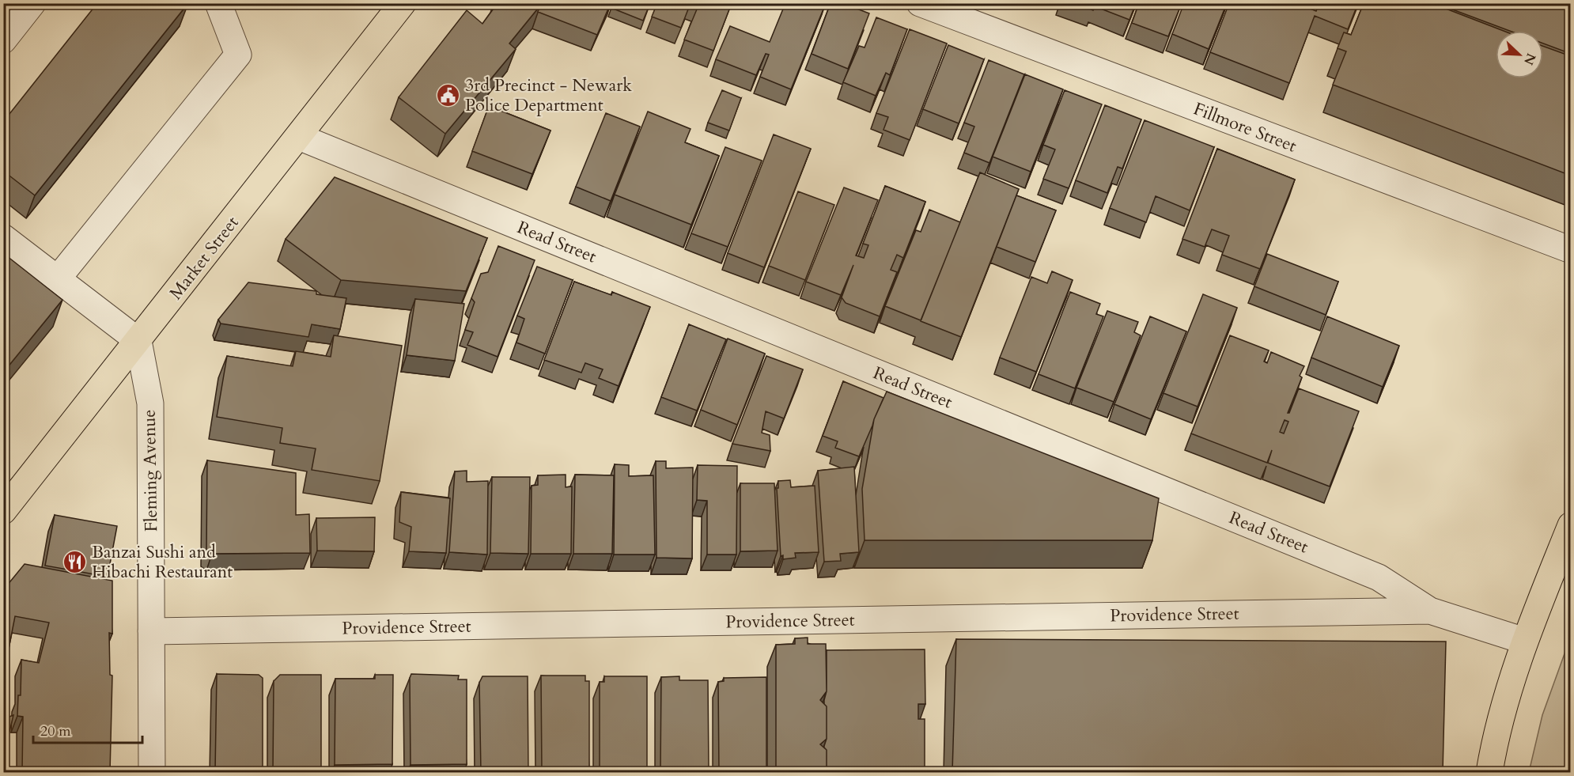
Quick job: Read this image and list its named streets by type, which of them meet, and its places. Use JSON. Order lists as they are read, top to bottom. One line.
{"streets":{"main road":["Market Street"],"street":["Fillmore Street","Read Street","Fleming Avenue","Providence Street"]},"crossings":[["Read Street","Market Street"],["Read Street","Providence Street"],["Market Street","Fleming Avenue"],["Fleming Avenue","Providence Street"]],"places":{"public building":["3rd Precinct - Newark Police Department"],"restaurant":["Banzai Sushi and Hibachi Restaurant"]},"scale_bar":"20 m","north":"bottom right"}
